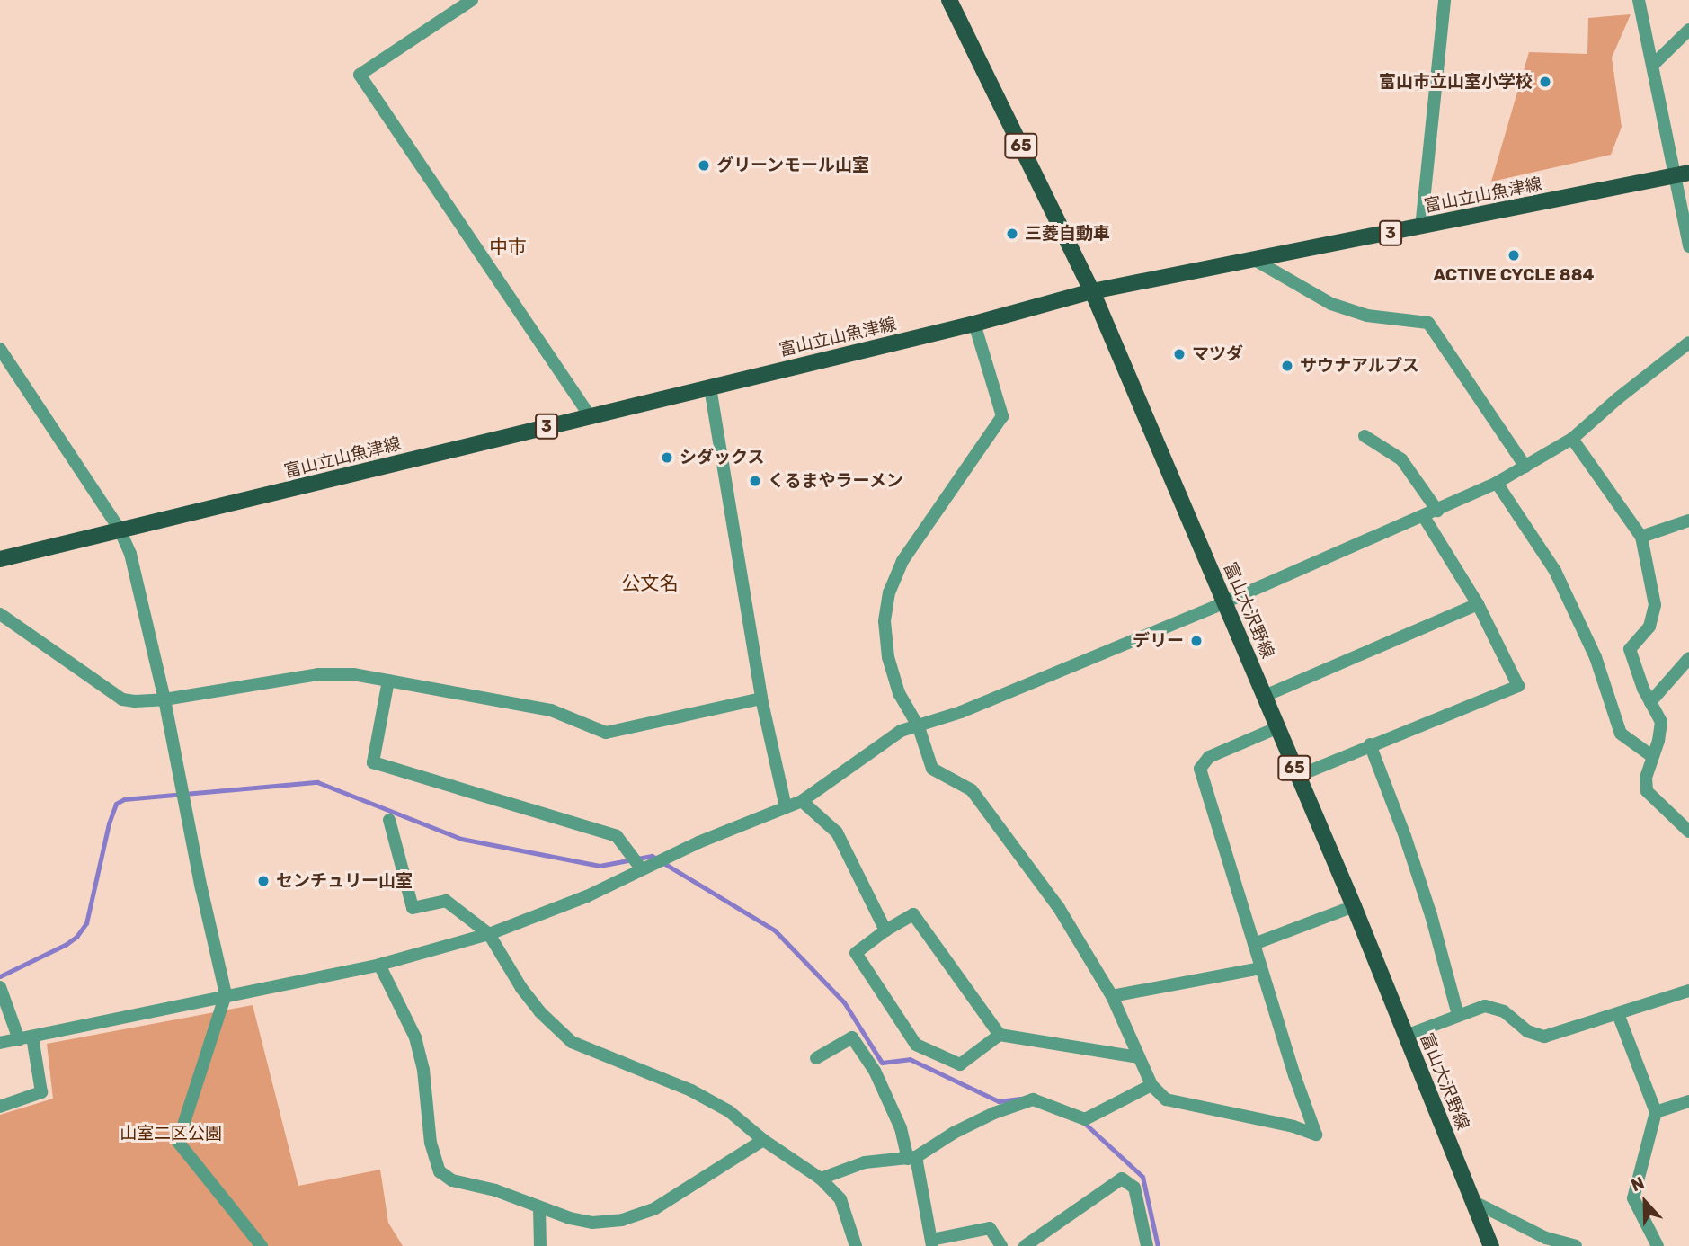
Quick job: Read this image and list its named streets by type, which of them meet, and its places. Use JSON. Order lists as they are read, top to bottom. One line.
{"streets":{"main road":["65","富山立山魚津線","3","富山大沢野線"]},"crossings":[["富山立山魚津線","富山大沢野線"]],"districts":["中市","公文名"],"parks":["山室二区公園"],"places":["富山市立山室小学校","グリーンモール山室","三菱自動車","ACTIVE CYCLE 884","マツダ","サウナアルプス","シダックス","くるまやラーメン","デリー","センチュリー山室"],"north":"top"}
